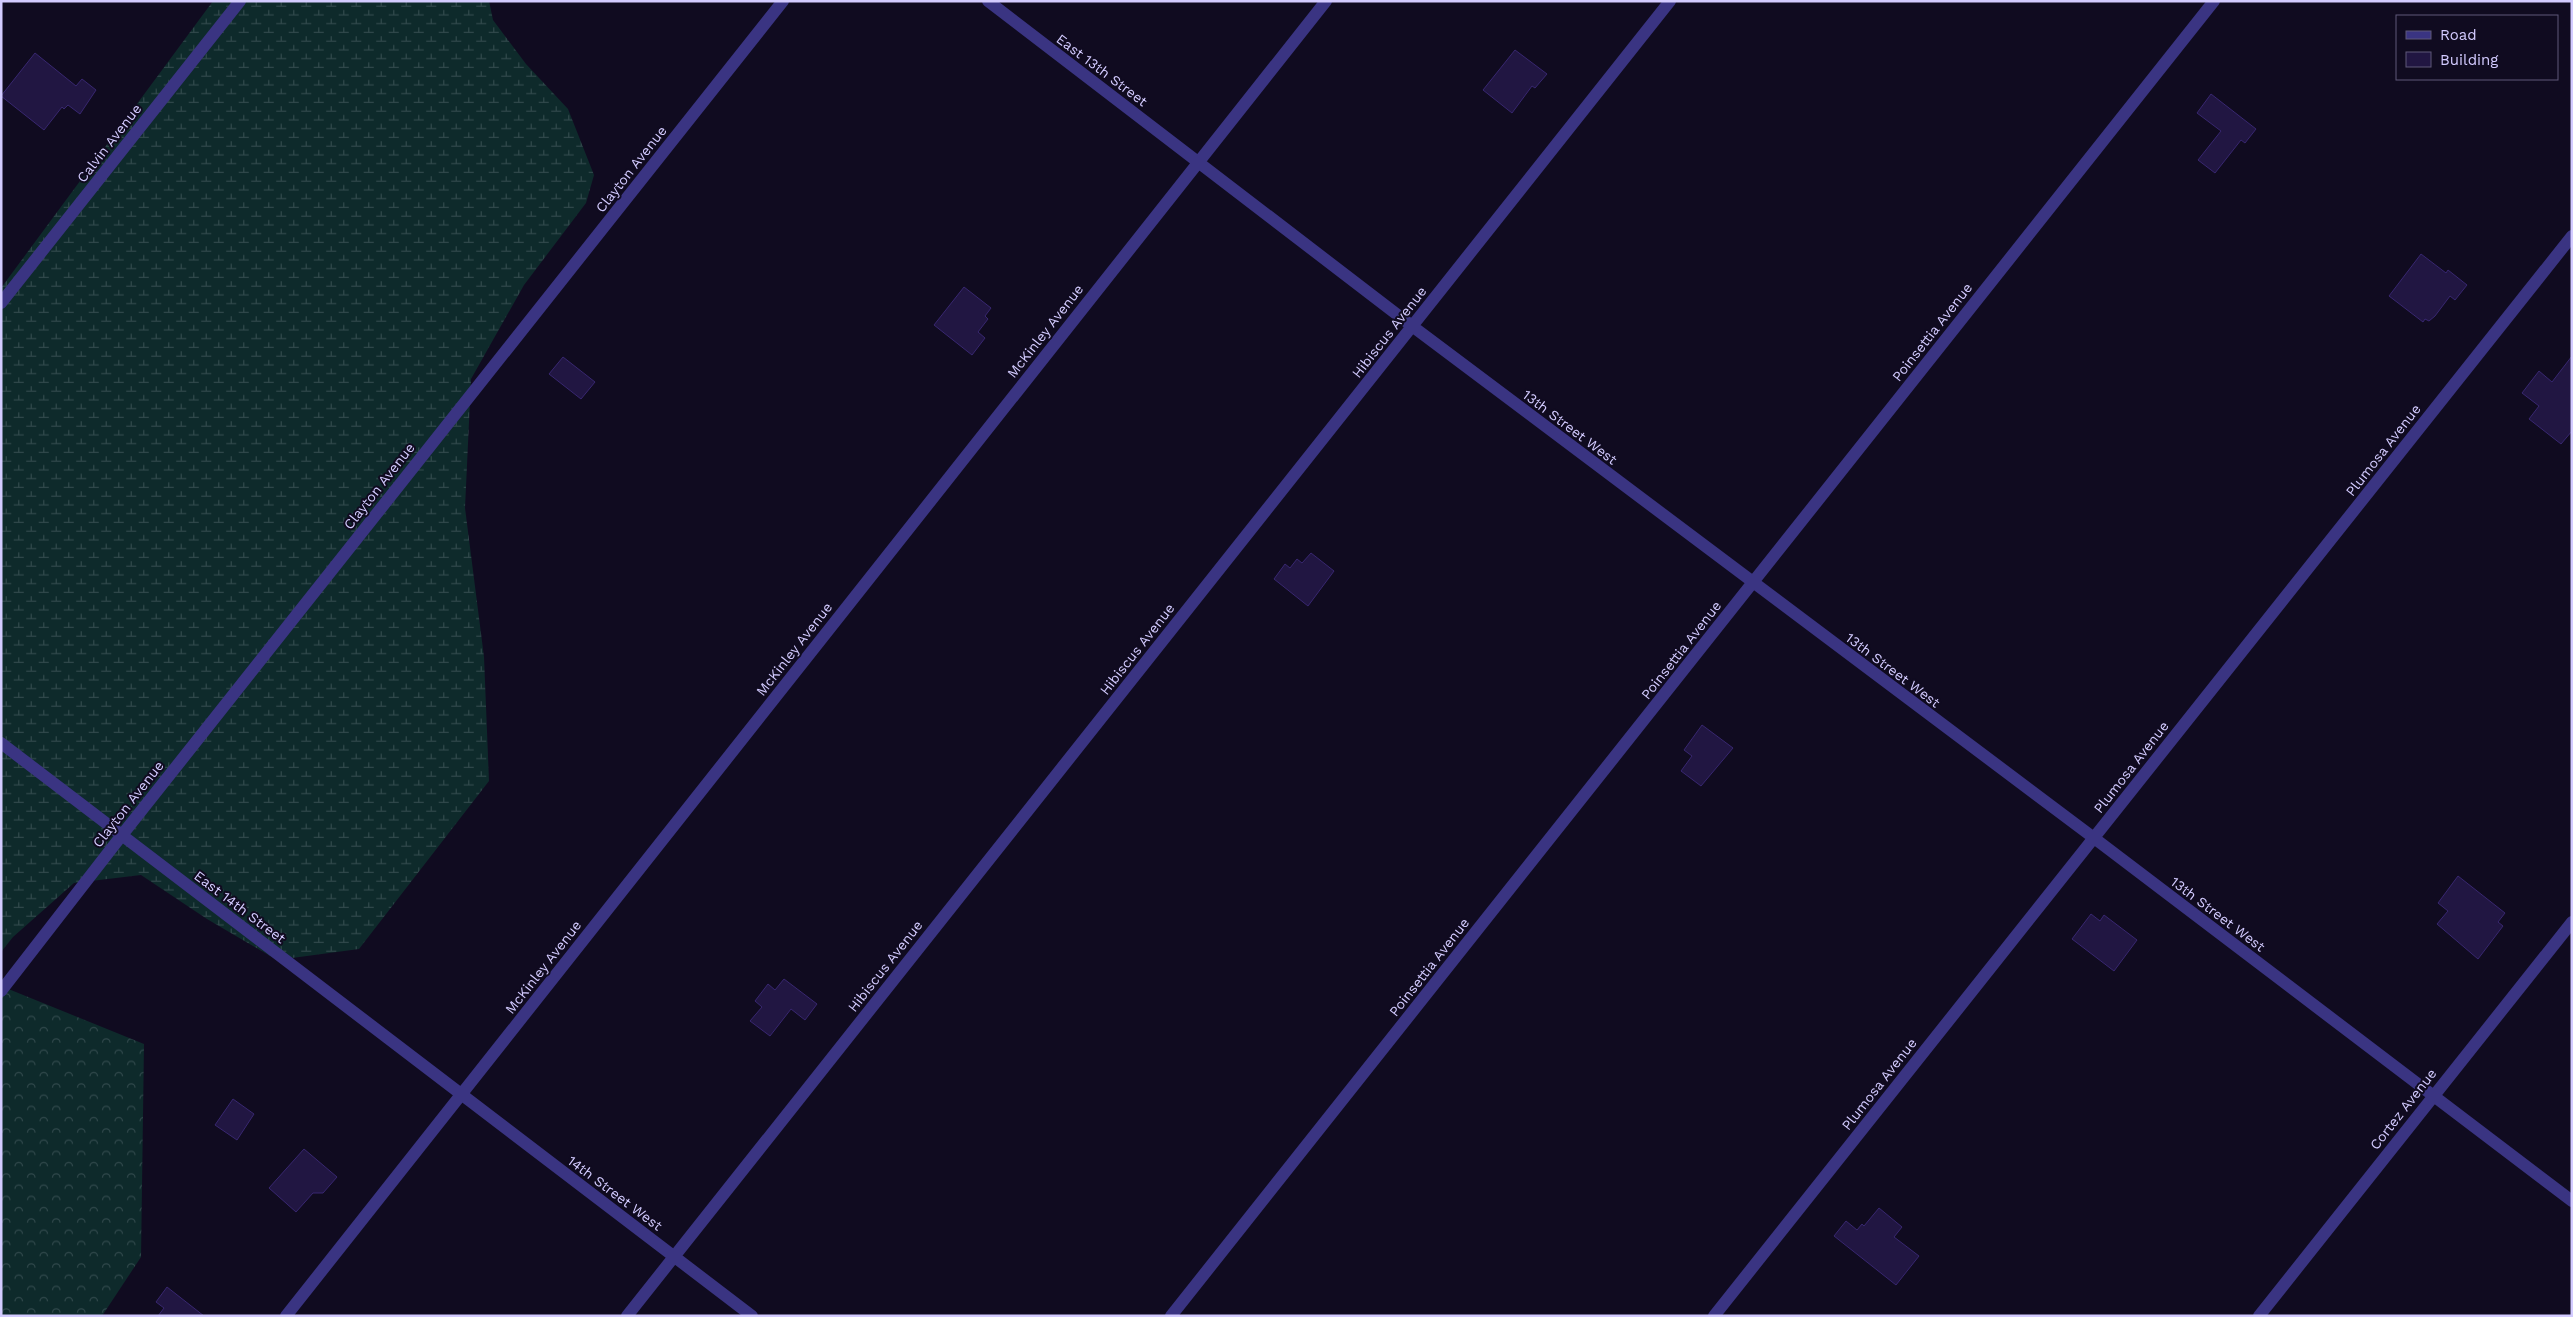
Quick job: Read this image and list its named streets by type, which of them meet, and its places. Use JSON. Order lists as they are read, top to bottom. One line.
{"streets":{"street":["East 13th Street","Calvin Avenue","Clayton Avenue","McKinley Avenue","Hibiscus Avenue","Poinsettia Avenue","13th Street West","Plumosa Avenue","East 14th Street","Cortez Avenue","14th Street West"]},"crossings":[["East 13th Street","McKinley Avenue"],["East 13th Street","13th Street West"],["Clayton Avenue","East 14th Street"],["McKinley Avenue","13th Street West"],["McKinley Avenue","East 14th Street"],["McKinley Avenue","14th Street West"],["Hibiscus Avenue","13th Street West"],["Hibiscus Avenue","14th Street West"],["Poinsettia Avenue","13th Street West"],["13th Street West","Plumosa Avenue"],["13th Street West","Cortez Avenue"],["East 14th Street","14th Street West"]],"legend":["Road","Building"]}
